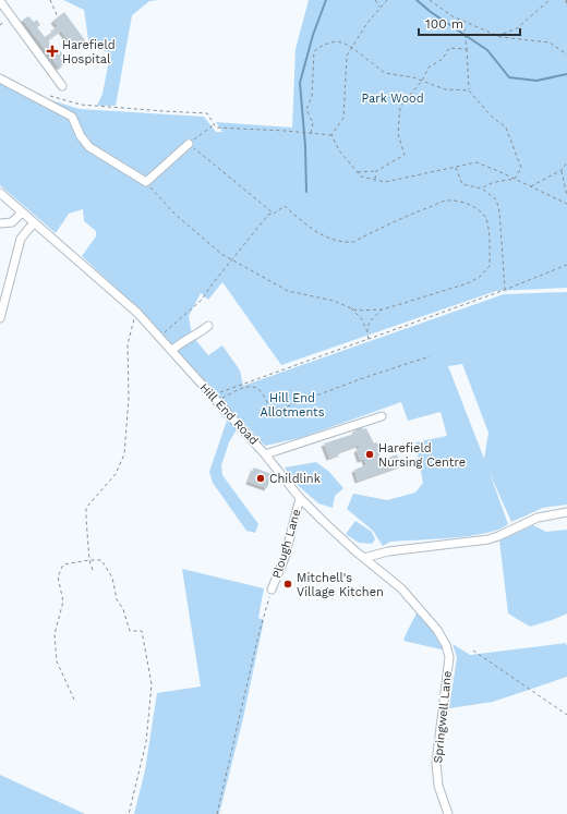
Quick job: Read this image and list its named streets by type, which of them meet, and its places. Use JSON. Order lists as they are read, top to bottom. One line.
{"streets":{"street":["Hill End Road","Plough Lane","Springwell Lane"]},"crossings":[["Hill End Road","Plough Lane"],["Hill End Road","Springwell Lane"]],"parks":["Park Wood","Hill End Allotments"],"places":{"health":["Harefield Hospital"],"other":["Harefield Nursing Centre","Childlink","Mitchell's Village Kitchen"]},"scale_bar":"100 m"}
